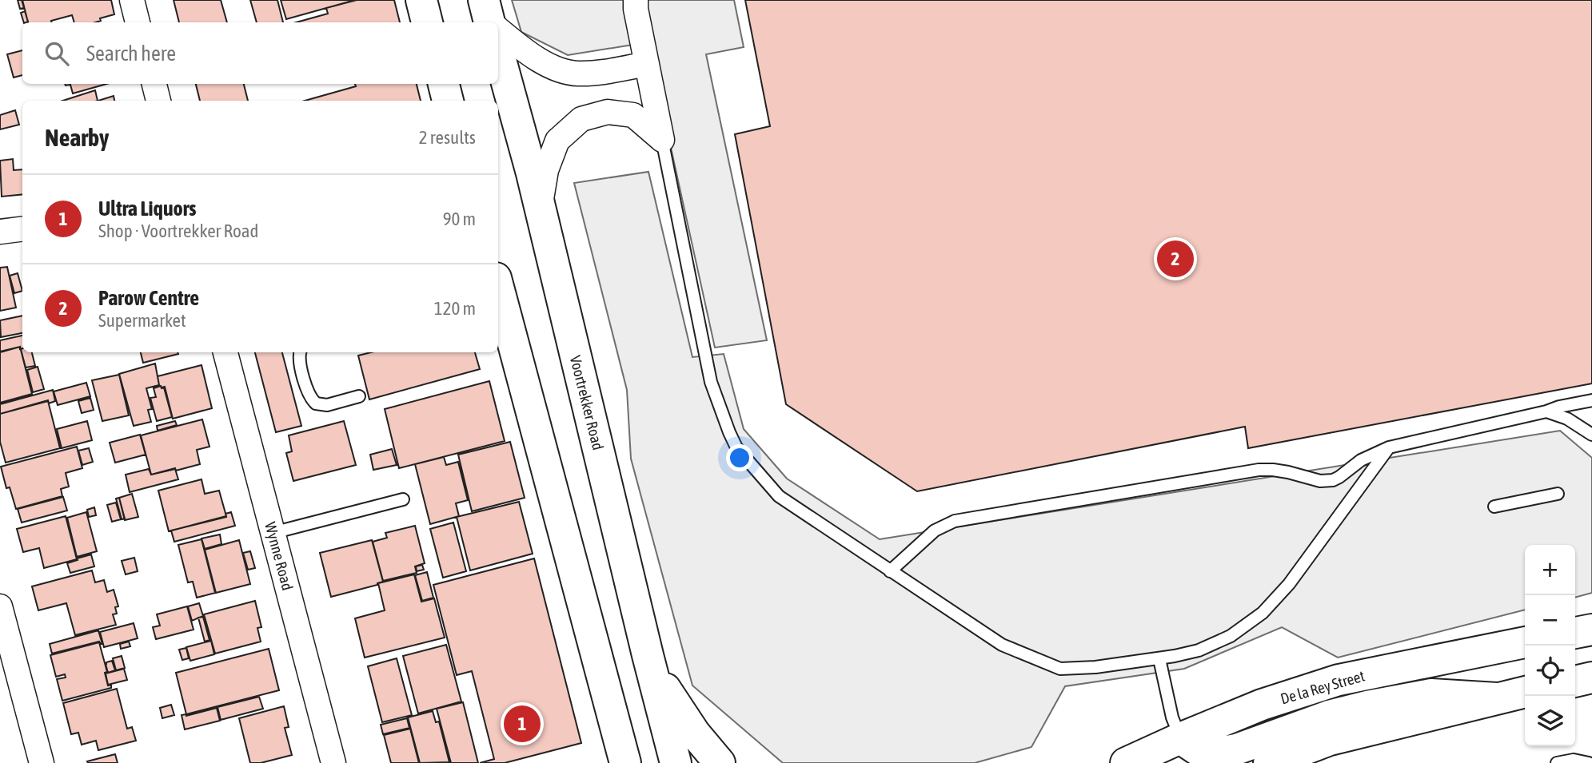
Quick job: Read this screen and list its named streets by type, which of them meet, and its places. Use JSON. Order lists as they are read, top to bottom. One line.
{"streets":{"main road":["Voortrekker Road","De la Rey Street"],"street":["Wynne Road"]},"page":{"search":"Search here","heading":["Nearby","2 results"],"list":[{"mark":"1","name":"Ultra Liquors","note":"Shop · Voortrekker Road","value":"90 m"},{"mark":"2","name":"Parow Centre","note":"Supermarket","value":"120 m"}],"pins":["2","1"],"map_buttons":["+","−"]}}
